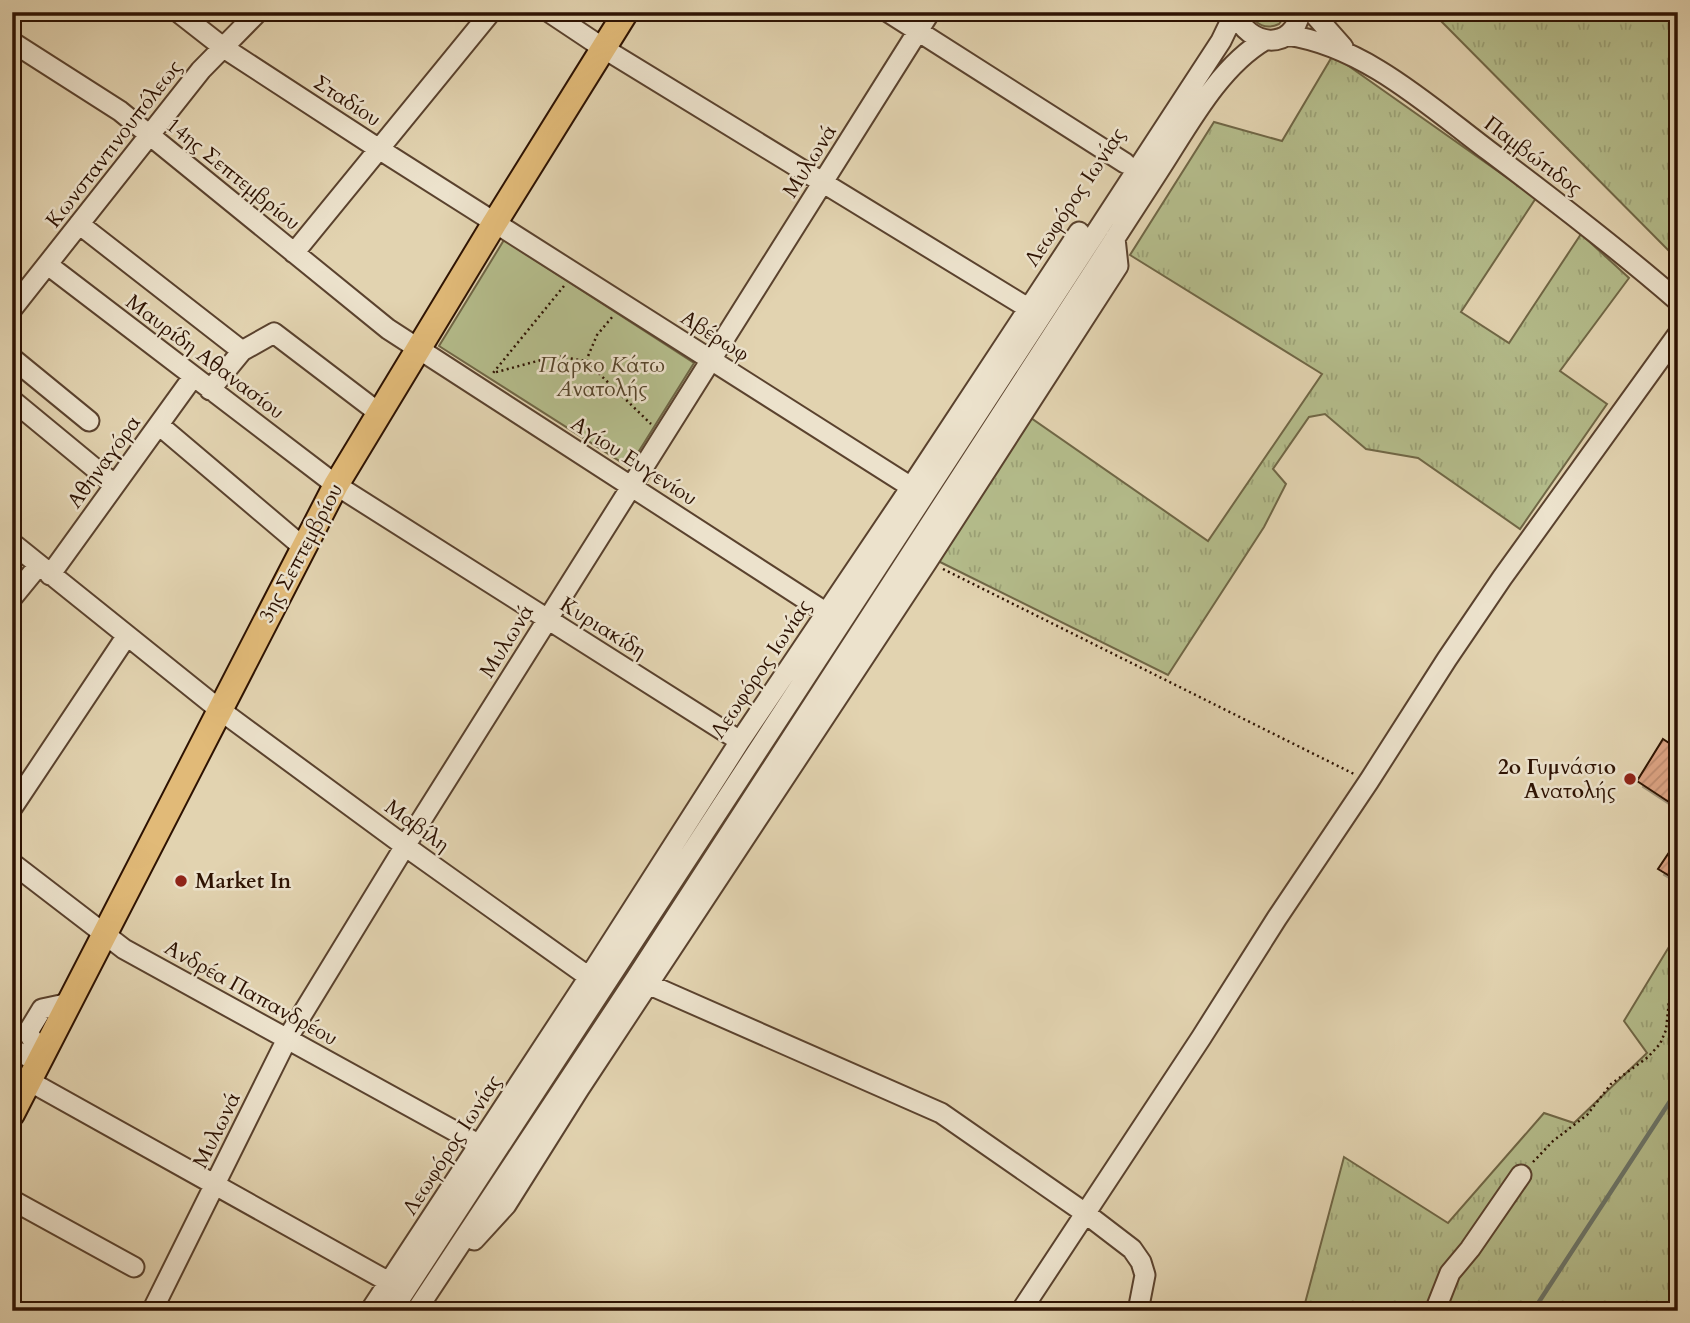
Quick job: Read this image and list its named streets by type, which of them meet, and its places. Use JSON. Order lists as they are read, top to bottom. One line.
{"streets":{"main road":["3ης Σεπτεμβρίου"],"street":["Σταδίου","Κωνσταντινουπόλεως","Παμβώτιδος","Μυλωνά","14ης Σεπτεμβρίου","Λεωφόρος Ιωνίας","Αβέρωφ","Μαυρίδη Αθανασίου","Αγίου Ευγενίου","Αθηναγόρα","Κυριακίδη","Μαβίλη","Ανδρέα Παπανδρέου"]},"crossings":[["Σταδίου","Κωνσταντινουπόλεως"],["Σταδίου","Αβέρωφ"],["Σταδίου","3ης Σεπτεμβρίου"],["Κωνσταντινουπόλεως","14ης Σεπτεμβρίου"],["Κωνσταντινουπόλεως","Μαυρίδη Αθανασίου"],["Μυλωνά","Αβέρωφ"],["Μυλωνά","Αγίου Ευγενίου"],["Μυλωνά","Κυριακίδη"],["Μυλωνά","Μαβίλη"],["Μυλωνά","Ανδρέα Παπανδρέου"],["14ης Σεπτεμβρίου","Αγίου Ευγενίου"],["14ης Σεπτεμβρίου","3ης Σεπτεμβρίου"],["Λεωφόρος Ιωνίας","Αβέρωφ"],["Λεωφόρος Ιωνίας","Αγίου Ευγενίου"],["Λεωφόρος Ιωνίας","Κυριακίδη"],["Λεωφόρος Ιωνίας","Μαβίλη"],["Λεωφόρος Ιωνίας","Ανδρέα Παπανδρέου"],["Αβέρωφ","3ης Σεπτεμβρίου"],["Μαυρίδη Αθανασίου","Αθηναγόρα"],["Μαυρίδη Αθανασίου","3ης Σεπτεμβρίου"],["Μαυρίδη Αθανασίου","Κυριακίδη"],["Αγίου Ευγενίου","3ης Σεπτεμβρίου"],["Αθηναγόρα","Μαβίλη"],["3ης Σεπτεμβρίου","Κυριακίδη"],["3ης Σεπτεμβρίου","Μαβίλη"],["3ης Σεπτεμβρίου","Ανδρέα Παπανδρέου"]],"parks":["Πάρκο Κάτω Ανατολής"],"places":["2ο Γυμνάσιο Ανατολής","Market In"]}
